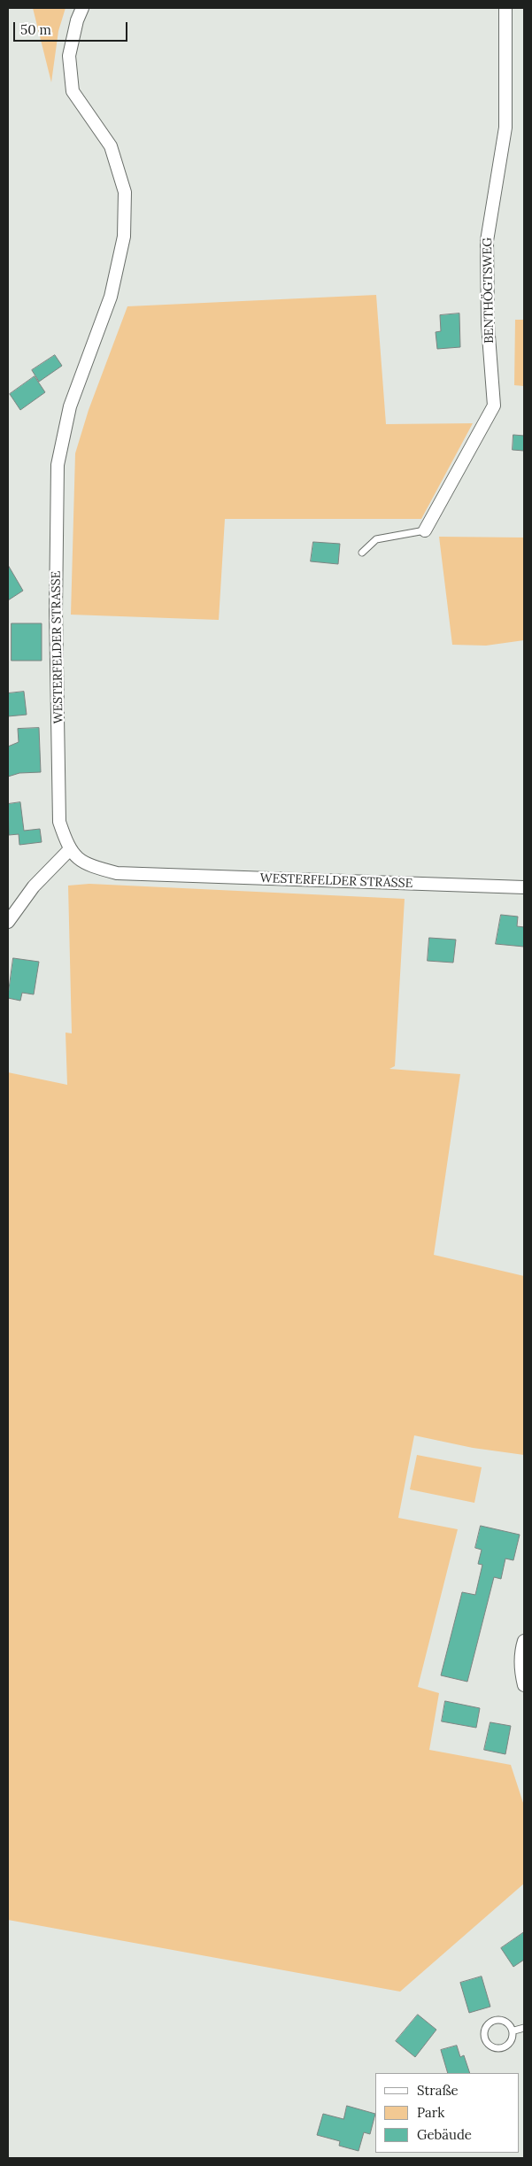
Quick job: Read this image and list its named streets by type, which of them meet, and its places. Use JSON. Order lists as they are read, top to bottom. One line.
{"streets":{"street":["BENTHÖGTSWEG","WESTERFELDER STRASSE"]},"legend":["Straße","Park","Gebäude"],"scale_bar":"50 m"}
